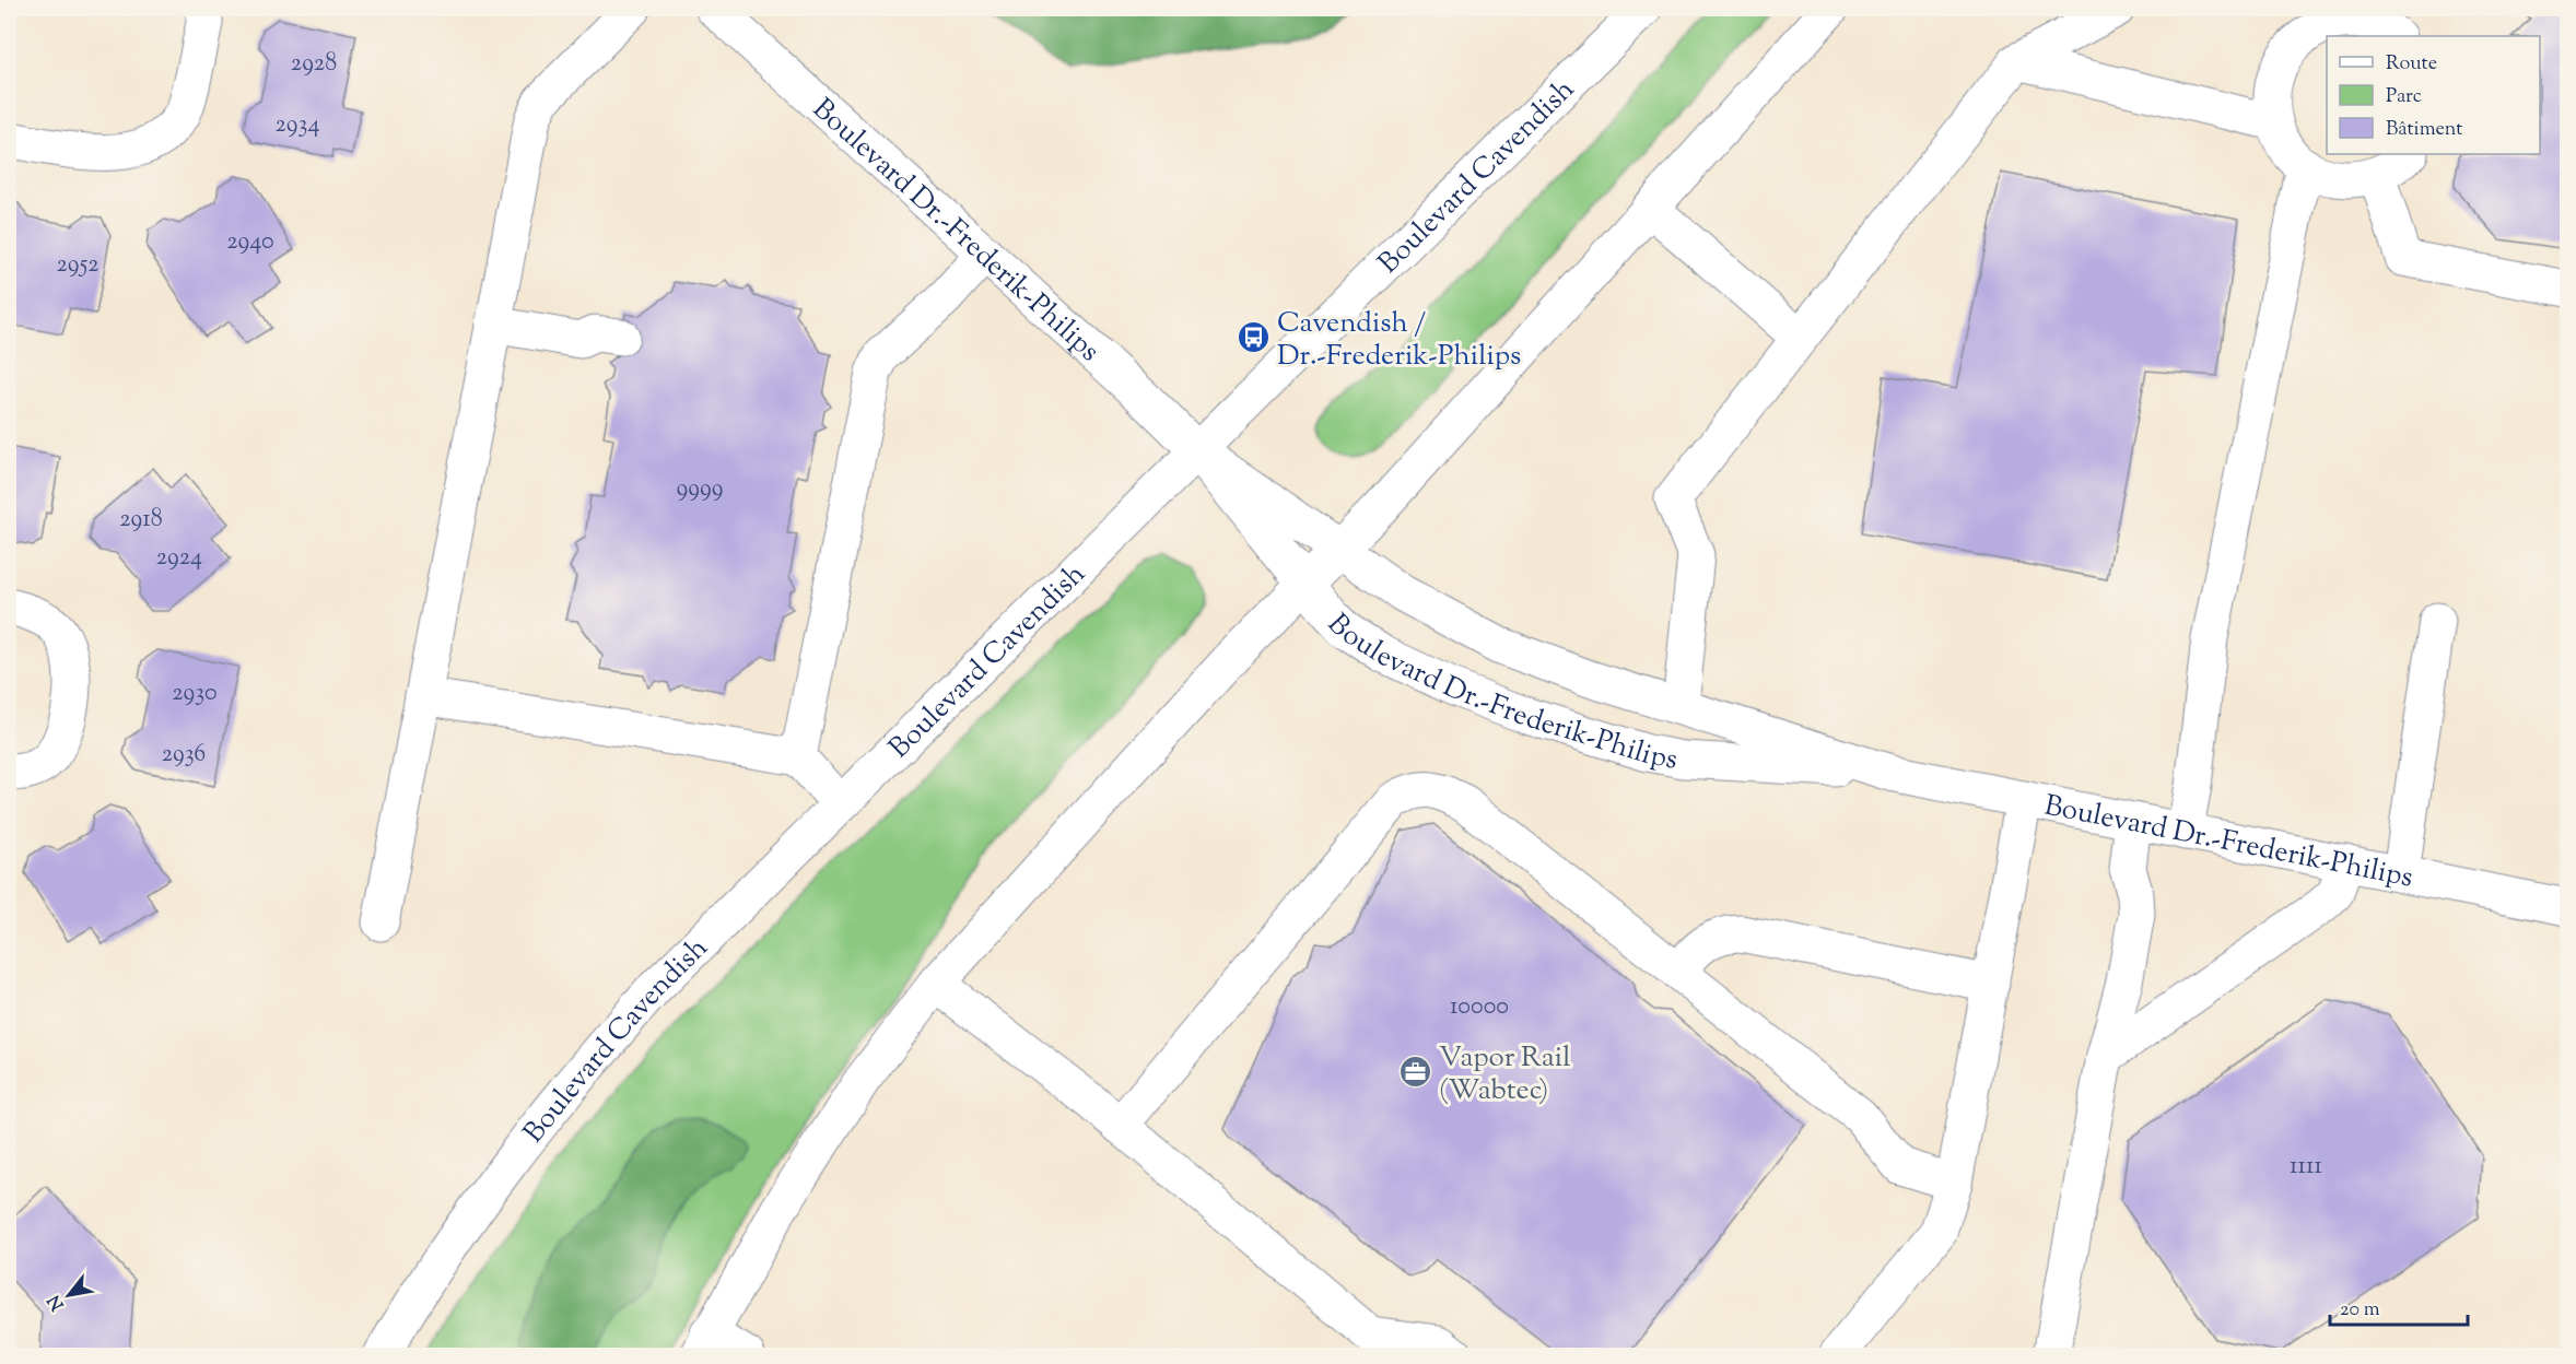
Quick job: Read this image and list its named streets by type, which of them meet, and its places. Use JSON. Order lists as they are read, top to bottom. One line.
{"streets":{"main road":["Boulevard Cavendish","Boulevard Dr.-Frederik-Philips"]},"crossings":[["Boulevard Cavendish","Boulevard Dr.-Frederik-Philips"]],"places":{"bus stop":["Cavendish / Dr.-Frederik-Philips"],"office":["Vapor Rail (Wabtec)"]},"house_numbers":["2928","2934","2940","2952","9999","2918","2924","2930","2936","10000","1111"],"legend":["Route","Parc","Bâtiment"],"scale_bar":"20 m","north":"bottom left"}
